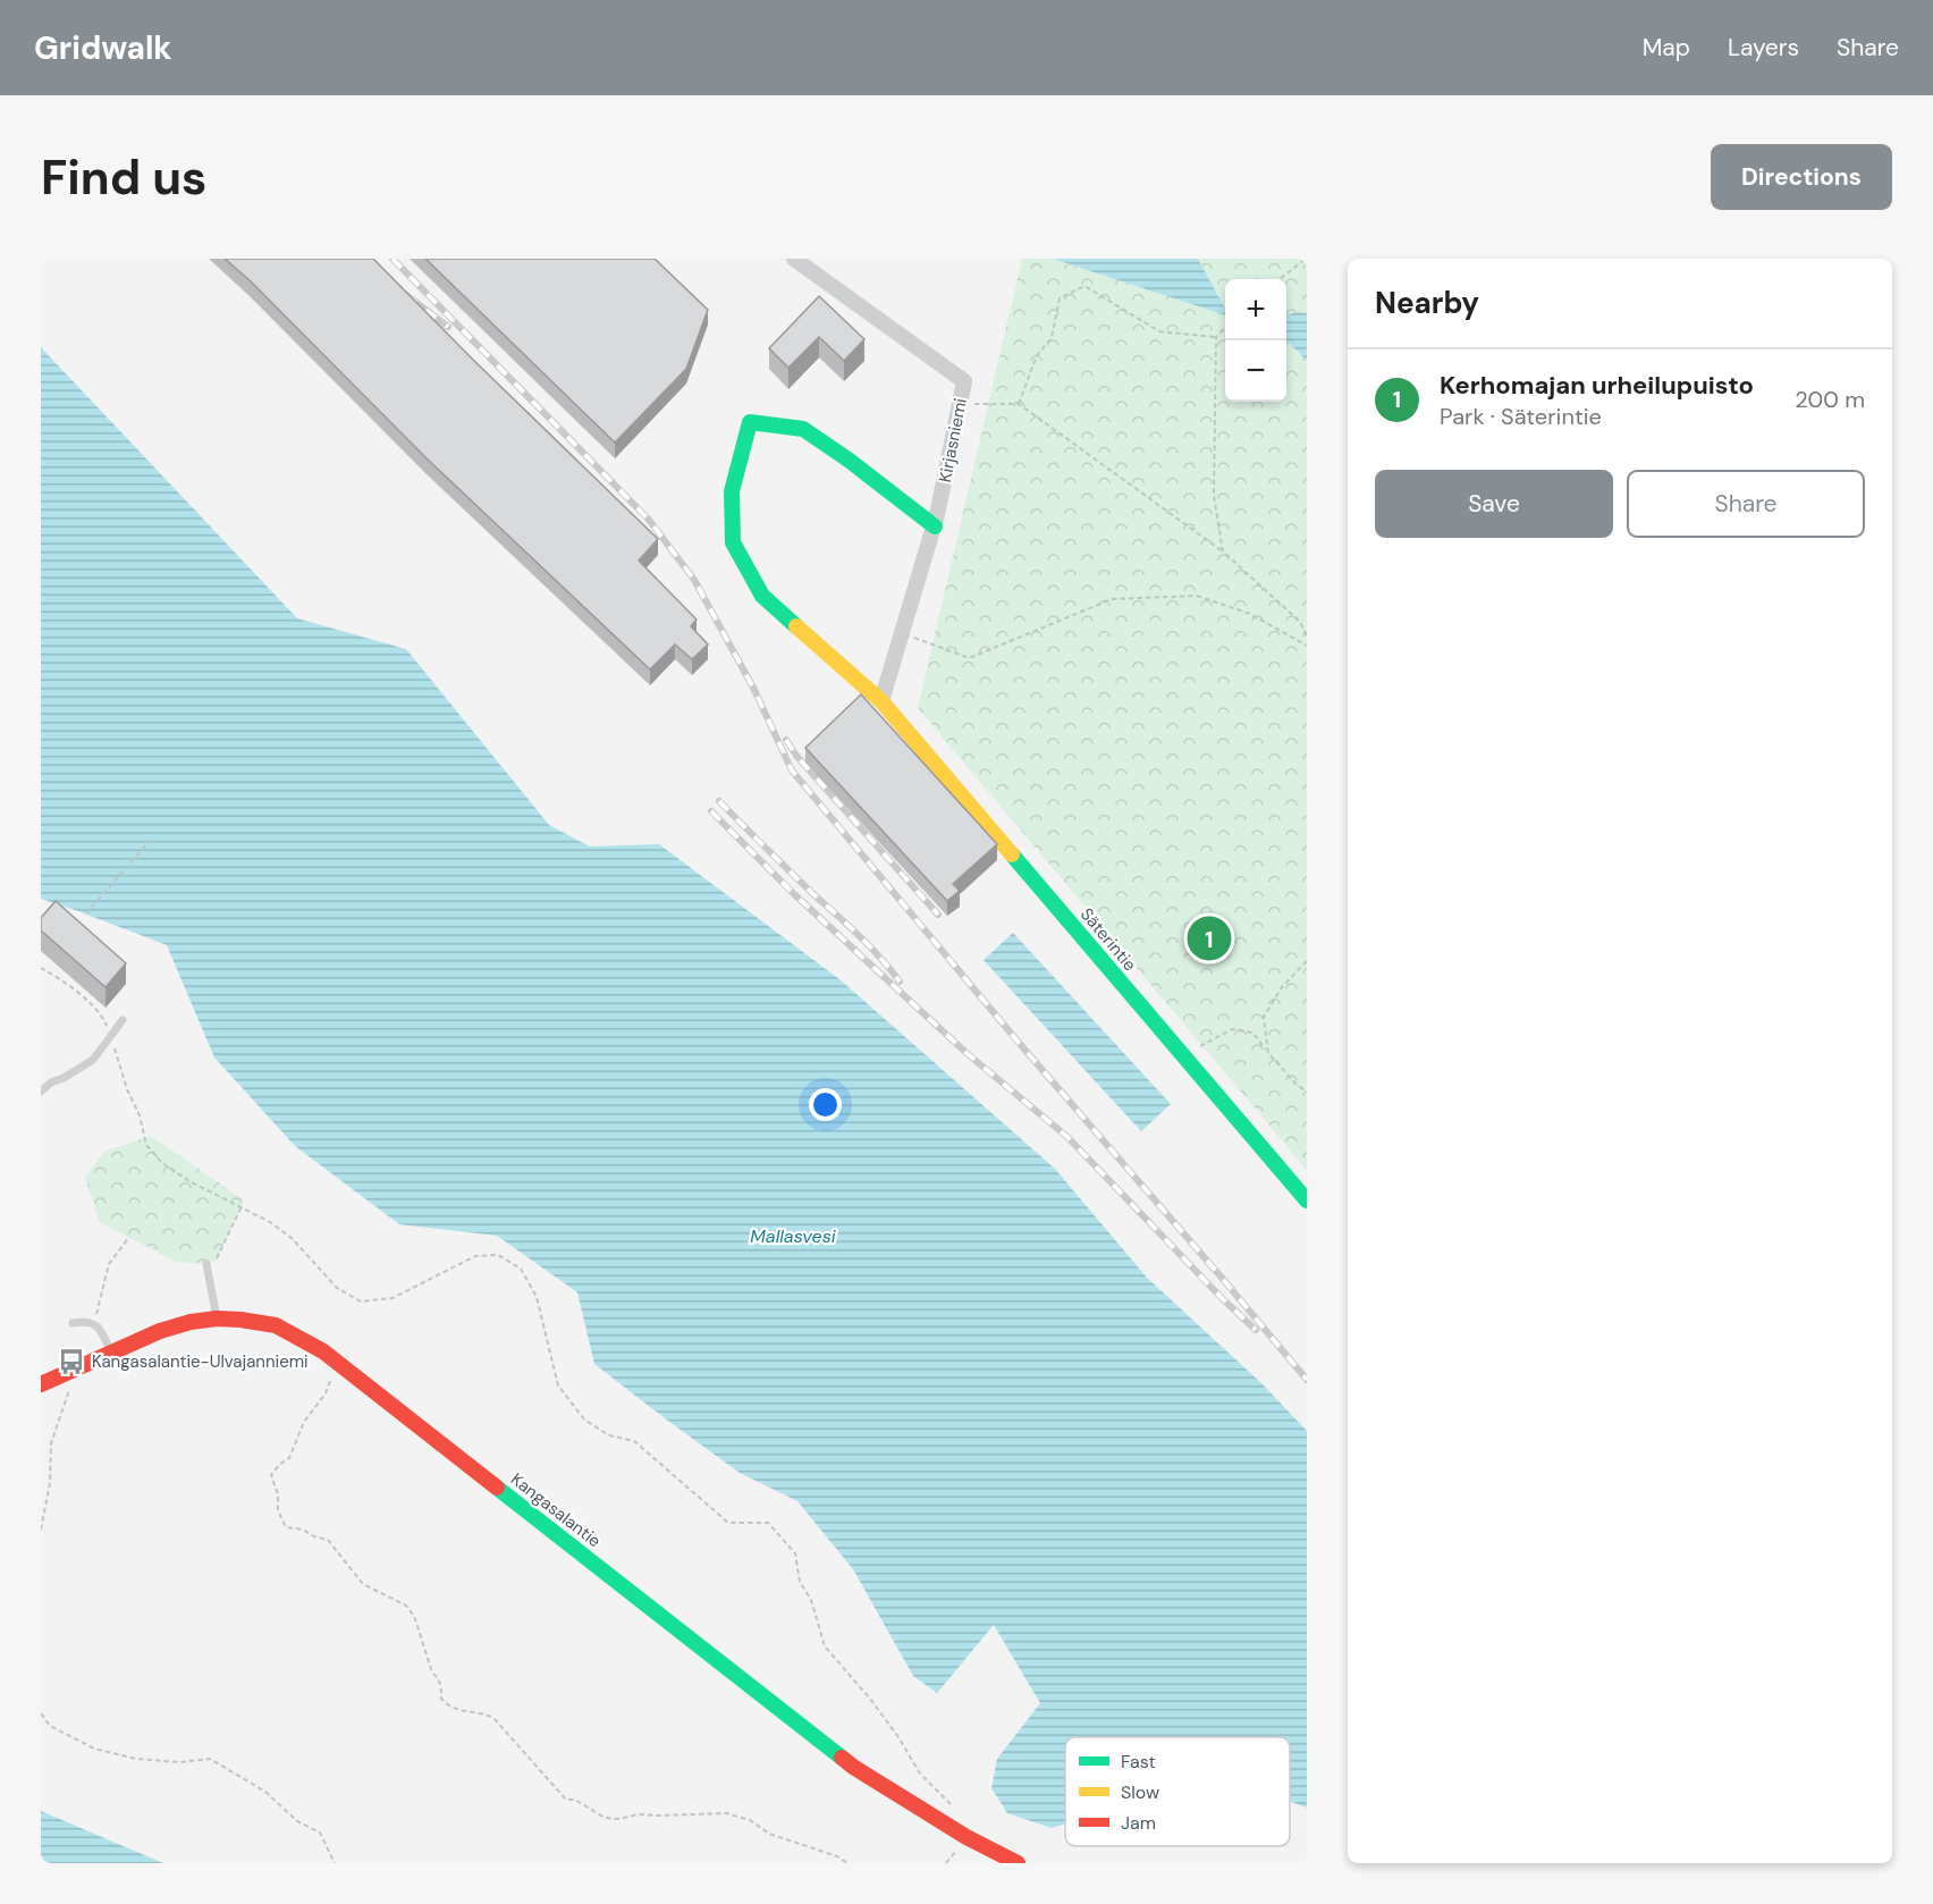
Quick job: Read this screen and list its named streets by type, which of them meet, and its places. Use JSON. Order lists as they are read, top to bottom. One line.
{"streets":{"street":["Kirjasniemi","Säterintie","Kangasalantie"]},"crossings":[["Kirjasniemi","Säterintie"]],"water":["Mallasvesi"],"places":{"bus stop":["Kangasalantie-Ulvajanniemi"]},"legend":["Fast","Slow","Jam"],"page":{"header":"Gridwalk","nav":["Map","Layers","Share"],"buttons":["Directions",["Save","Share"]],"title":"Find us","heading":"Nearby","map_buttons":["+","−"],"list":[{"mark":"1","name":"Kerhomajan urheilupuisto","note":"Park · Säterintie","value":"200 m"}],"pins":"1"}}
